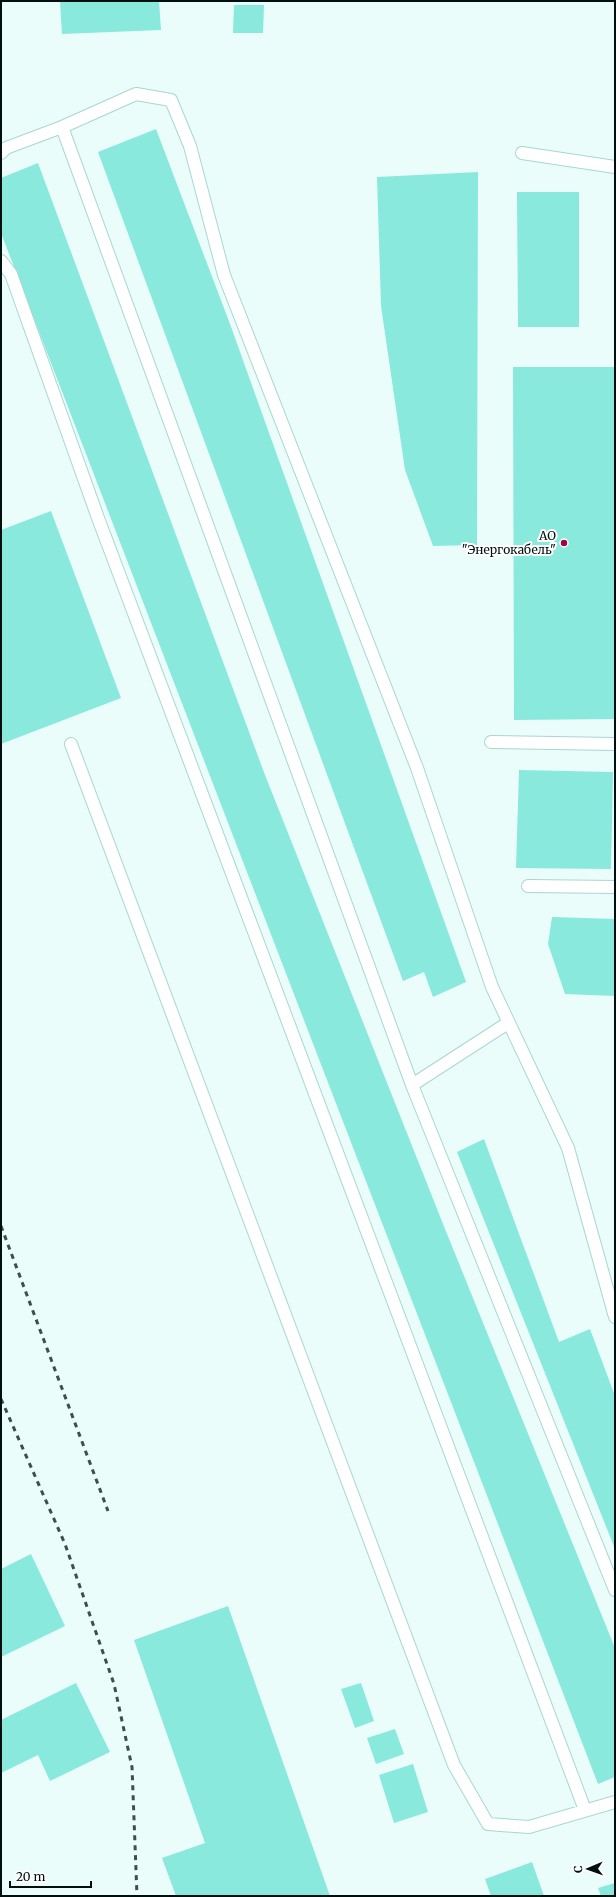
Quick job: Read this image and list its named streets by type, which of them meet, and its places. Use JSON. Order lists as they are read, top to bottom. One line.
{"places":["АО \"Энергокабель\""],"scale_bar":"20 m","north":"left"}
